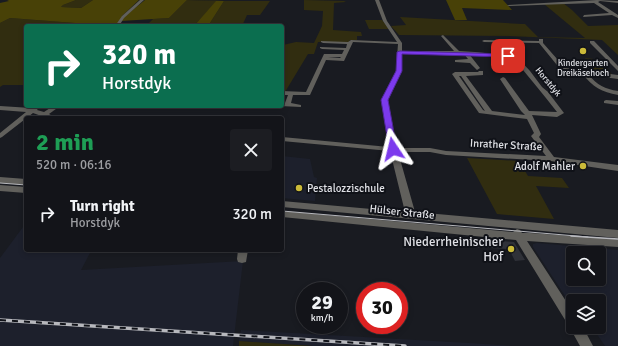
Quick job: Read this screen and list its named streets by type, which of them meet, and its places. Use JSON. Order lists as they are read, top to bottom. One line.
{"streets":{"street":["Horstdyk","Inrather Straße","Hülser Straße"]},"crossings":[["Inrather Straße","Hülser Straße"]],"places":["Kindergarten Dreikäsehoch","Adolf Mahler","Pestalozzischule","Niederrheinischer Hof"],"page":{"turn":["320 m","Horstdyk"],"heading":["2 min","520 m · 06:16"],"list":[{"name":"Turn right","note":"Horstdyk","value":"320 m"}],"speed":"29 km/h","limit":"30"}}
